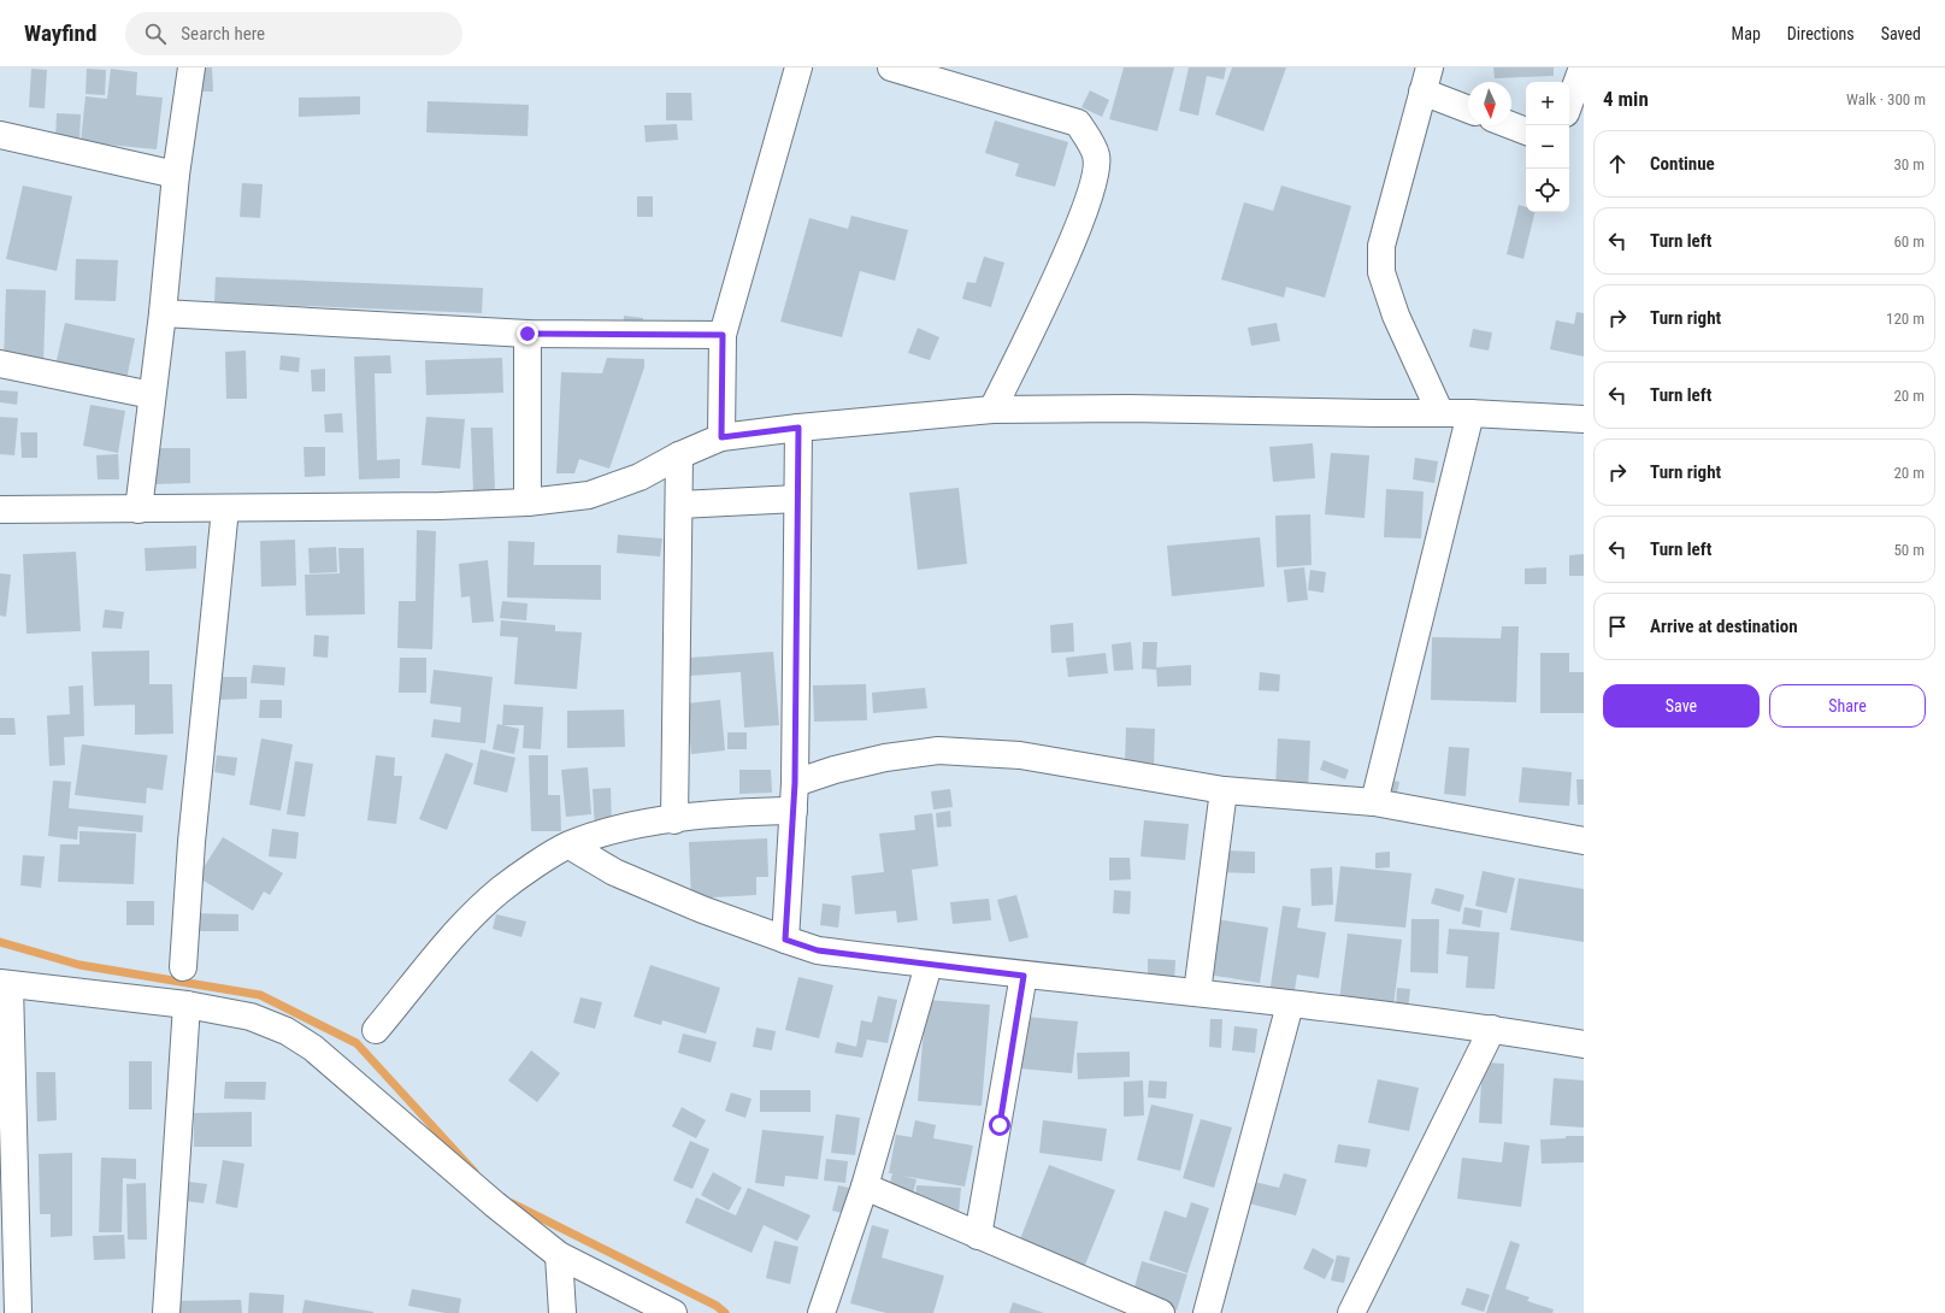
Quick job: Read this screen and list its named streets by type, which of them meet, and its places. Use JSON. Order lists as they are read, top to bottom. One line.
{"north":"bottom","page":{"header":"Wayfind","search":"Search here","nav":["Map","Directions","Saved"],"heading":["4 min","Walk · 300 m"],"map_buttons":["+","−"],"list":[["Continue","30 m"],["Turn left","60 m"],["Turn right","120 m"],["Turn left","20 m"],["Turn right","20 m"],["Turn left","50 m"],"Arrive at destination"],"buttons":["Save","Share"]}}
